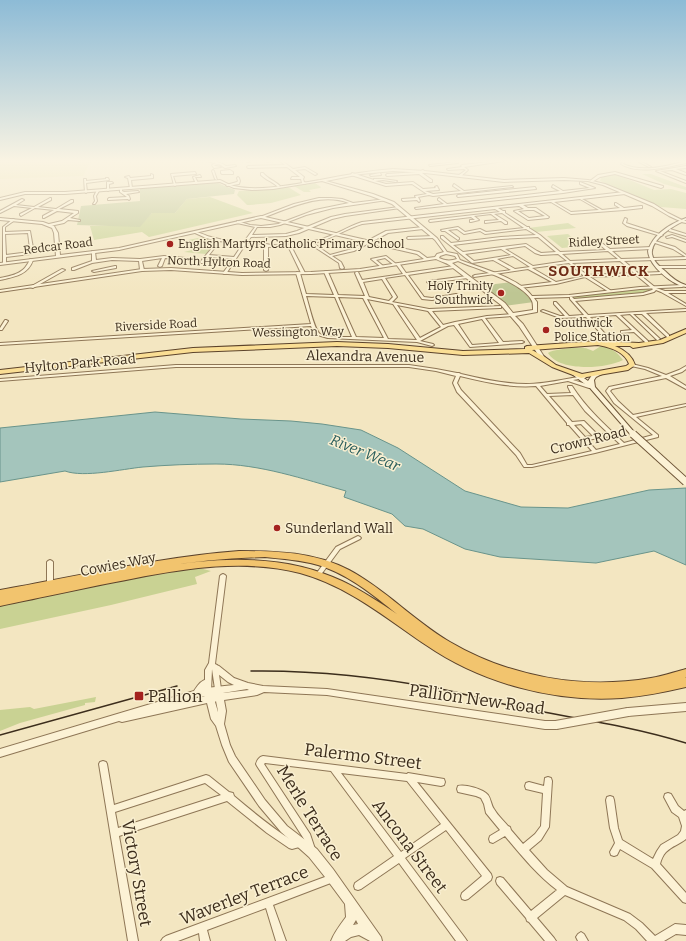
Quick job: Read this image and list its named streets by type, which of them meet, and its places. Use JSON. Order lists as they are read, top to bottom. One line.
{"streets":{"highway":["Cowies Way"],"main road":["Wessington Way"],"street":["Ridley Street","Redcar Road","North Hylton Road","Riverside Road","Alexandra Avenue","Hylton Park Road","Crown Road","Pallion New Road","Palermo Street","Merle Terrace","Ancona Street","Victory Street","Waverley Terrace"]},"crossings":[["Wessington Way","Alexandra Avenue"],["Alexandra Avenue","Hylton Park Road"],["Alexandra Avenue","Crown Road"],["Palermo Street","Merle Terrace"],["Palermo Street","Ancona Street"],["Merle Terrace","Waverley Terrace"]],"districts":["SOUTHWICK"],"water":["River Wear"],"places":{"other":["English Martyrs' Catholic Primary School","Holy Trinity Southwick","Southwick Police Station","Sunderland Wall"],"transit":["Pallion"]}}
